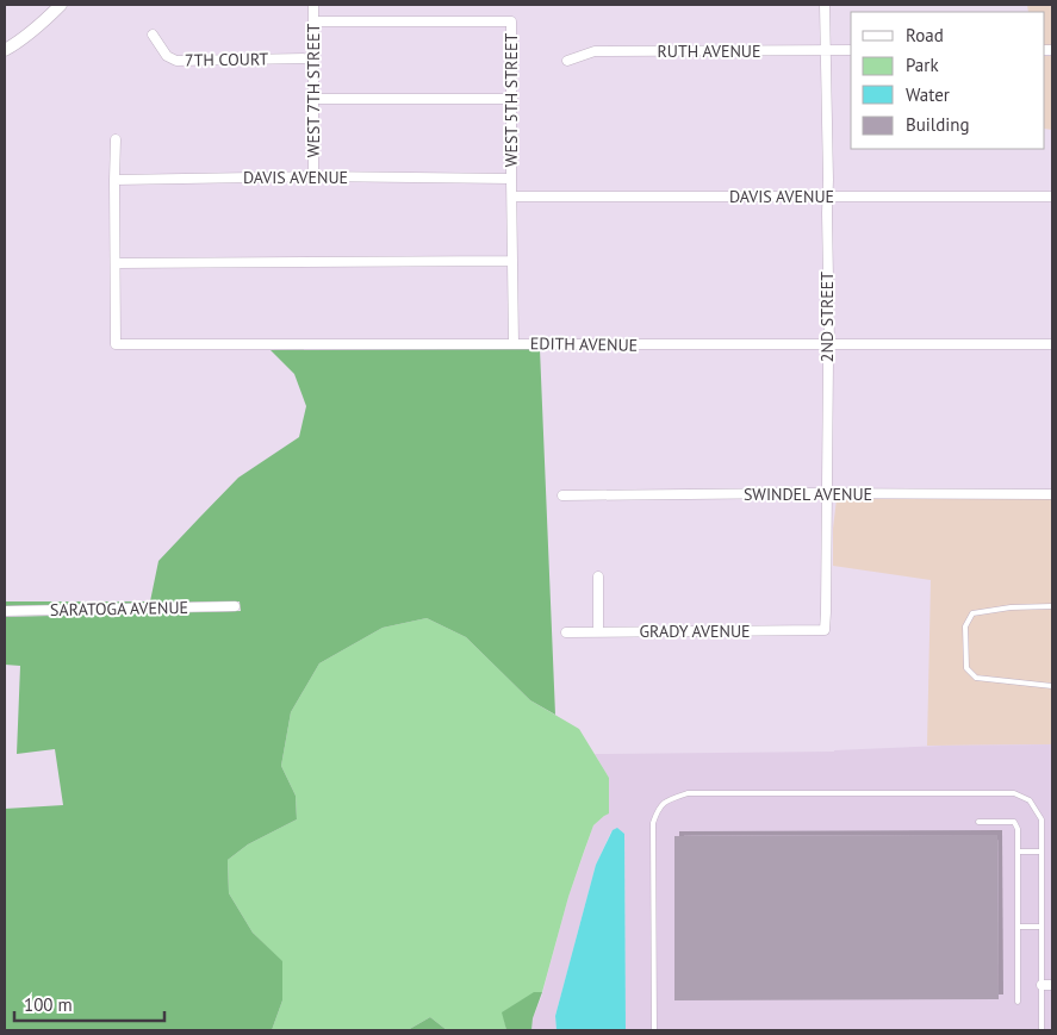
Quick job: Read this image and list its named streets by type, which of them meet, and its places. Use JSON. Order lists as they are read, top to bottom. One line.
{"streets":{"street":["RUTH AVENUE","7TH COURT","WEST 7TH STREET","WEST 5TH STREET","DAVIS AVENUE","2ND STREET","EDITH AVENUE","SWINDEL AVENUE","SARATOGA AVENUE","GRADY AVENUE"]},"crossings":[["RUTH AVENUE","2ND STREET"],["7TH COURT","WEST 7TH STREET"],["WEST 7TH STREET","WEST 5TH STREET"],["WEST 7TH STREET","DAVIS AVENUE"],["WEST 5TH STREET","DAVIS AVENUE"],["DAVIS AVENUE","2ND STREET"],["2ND STREET","EDITH AVENUE"],["2ND STREET","SWINDEL AVENUE"],["2ND STREET","GRADY AVENUE"]],"legend":["Road","Park","Water","Building"],"scale_bar":"100 m"}
